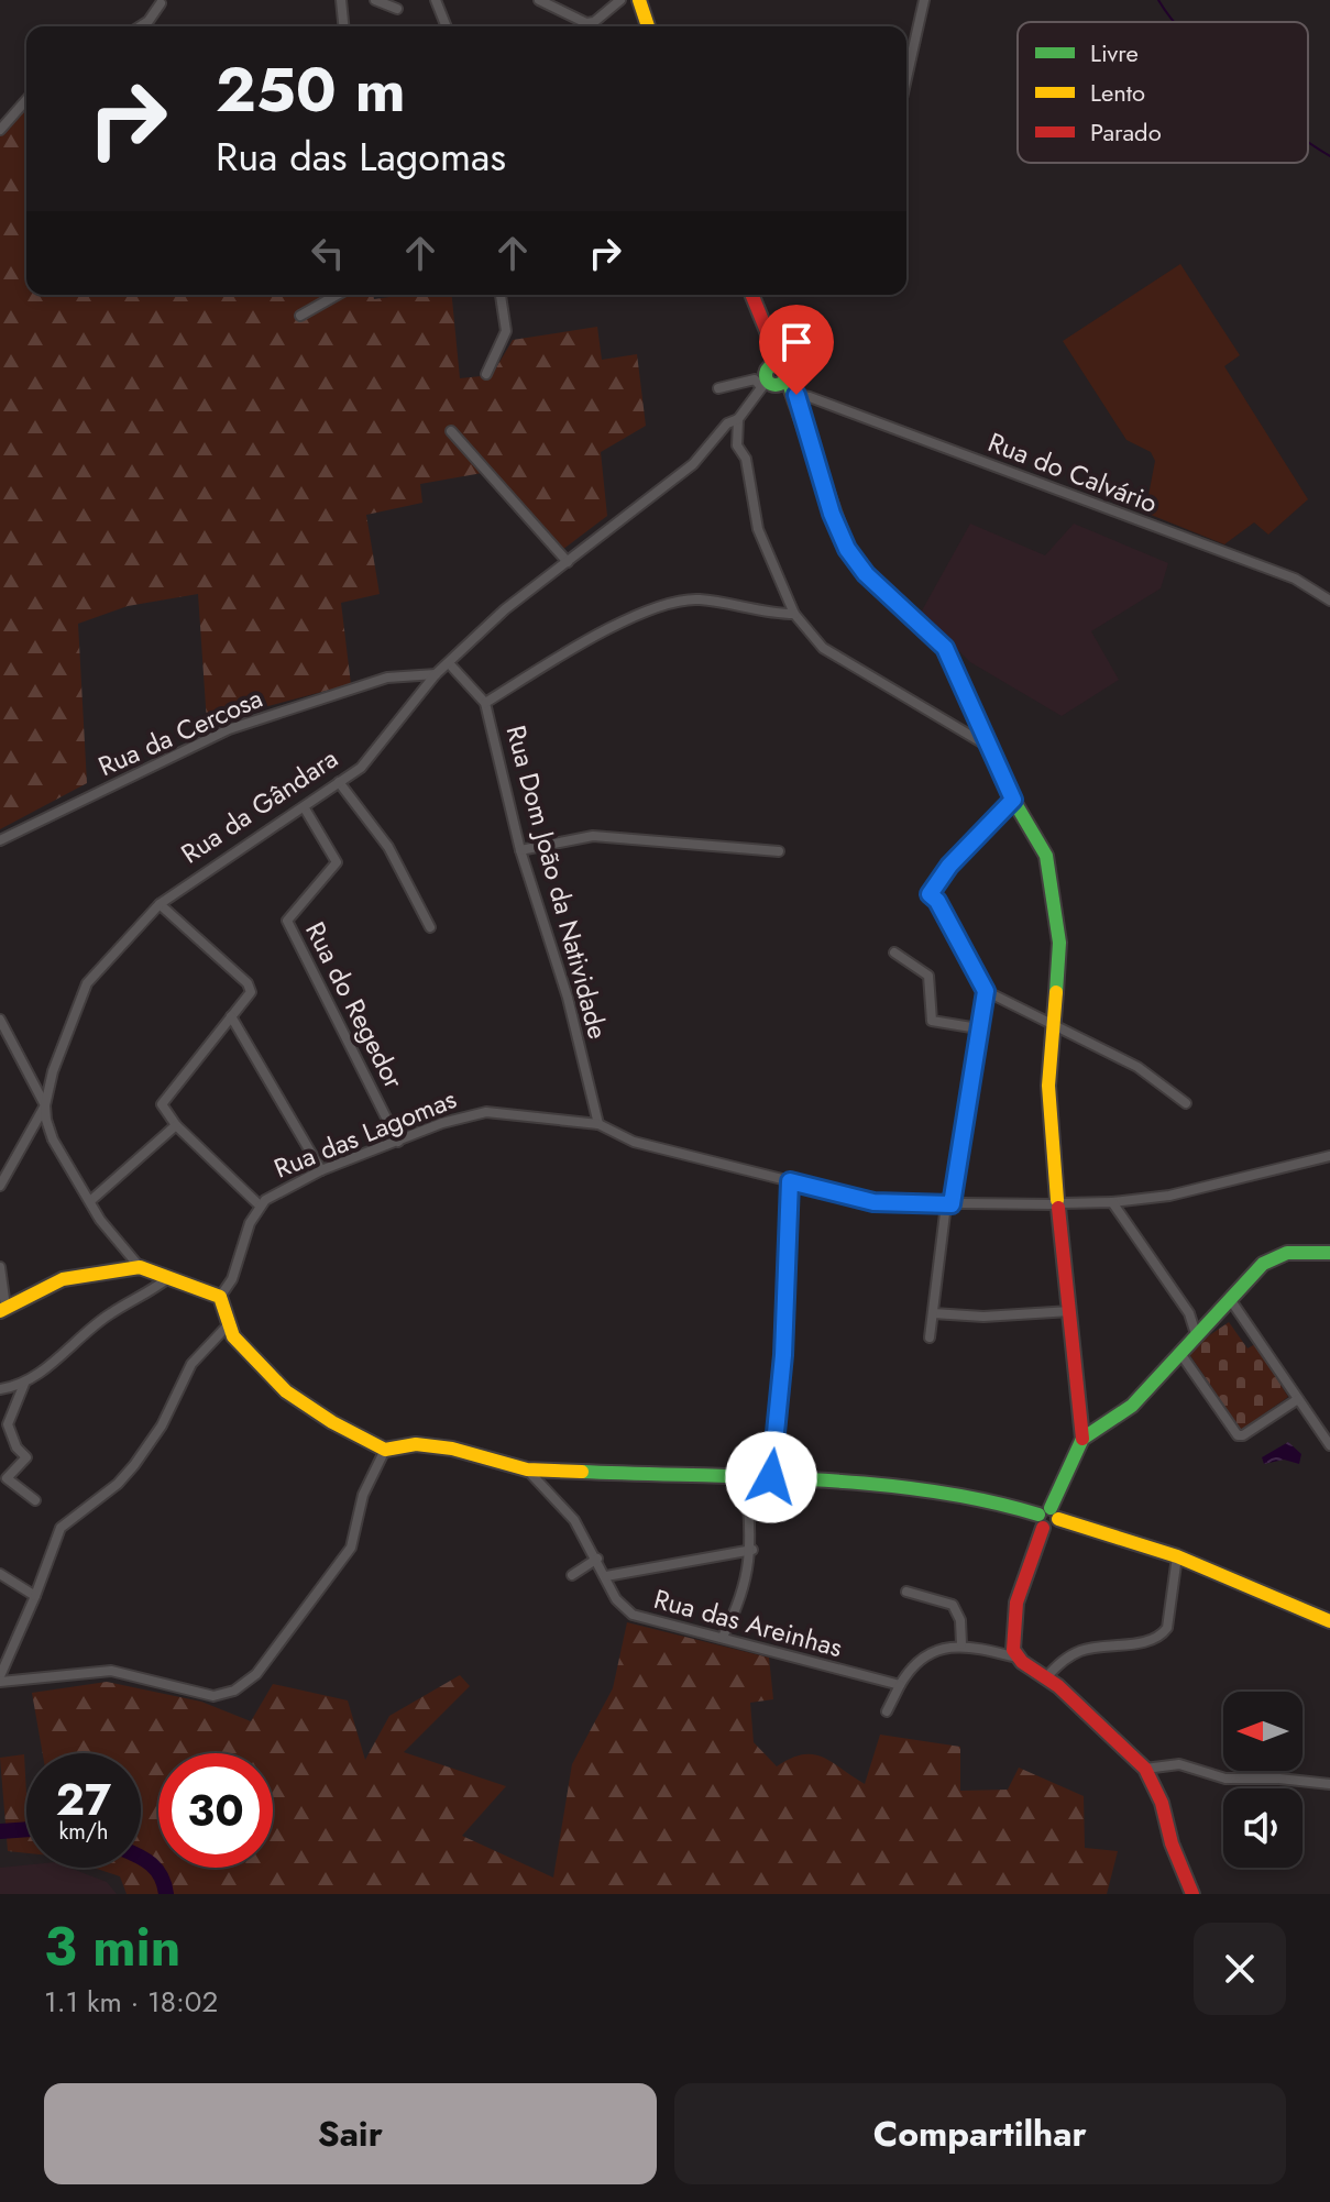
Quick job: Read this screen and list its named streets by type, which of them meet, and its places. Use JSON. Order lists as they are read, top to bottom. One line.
{"streets":{"street":["Rua do Calvário","Rua da Cercosa","Rua da Gândara","Rua Dom João da Natividade","Rua do Regedor","Rua das Lagomas","Rua das Areinhas"]},"crossings":[["Rua da Cercosa","Rua da Gândara"],["Rua da Gândara","Rua Dom João da Natividade"],["Rua da Gândara","Rua do Regedor"],["Rua Dom João da Natividade","Rua das Lagomas"],["Rua do Regedor","Rua das Lagomas"]],"legend":["Livre","Lento","Parado"],"north":"left","page":{"turn":["250 m","Rua das Lagomas"],"speed":"27 km/h","limit":"30","heading":["3 min","1.1 km · 18:02"],"buttons":["Sair","Compartilhar"]}}
